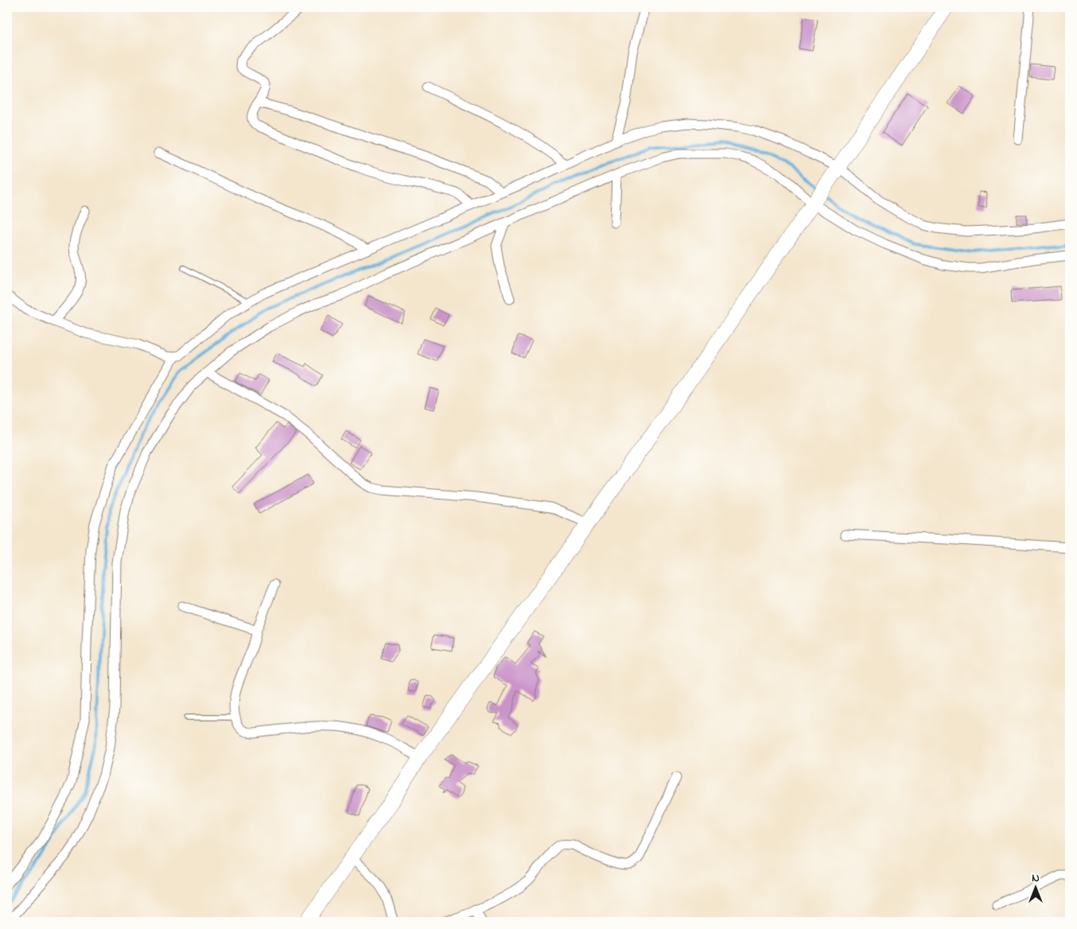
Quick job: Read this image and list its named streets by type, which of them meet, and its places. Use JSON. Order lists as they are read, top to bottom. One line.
{"north":"top"}
